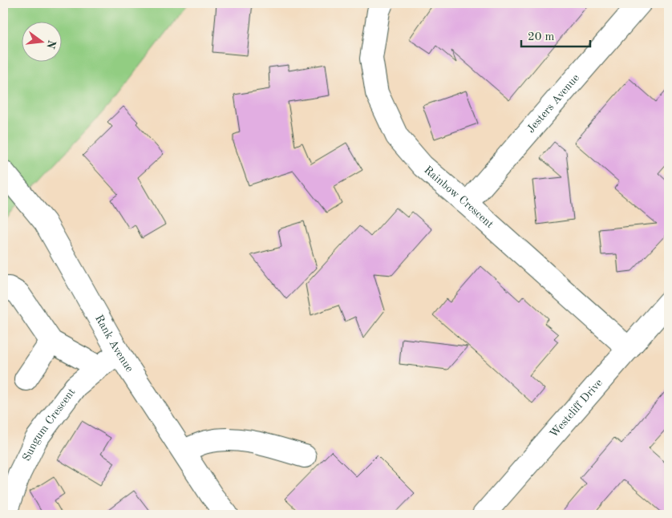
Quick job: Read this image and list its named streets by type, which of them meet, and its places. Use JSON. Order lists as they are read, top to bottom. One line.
{"streets":{"street":["Jesters Avenue","Rainbow Crescent","Rank Avenue","Westcliff Drive","Sungum Crescent"]},"crossings":[["Jesters Avenue","Rainbow Crescent"],["Rainbow Crescent","Westcliff Drive"],["Rank Avenue","Sungum Crescent"]],"scale_bar":"20 m","north":"right"}
